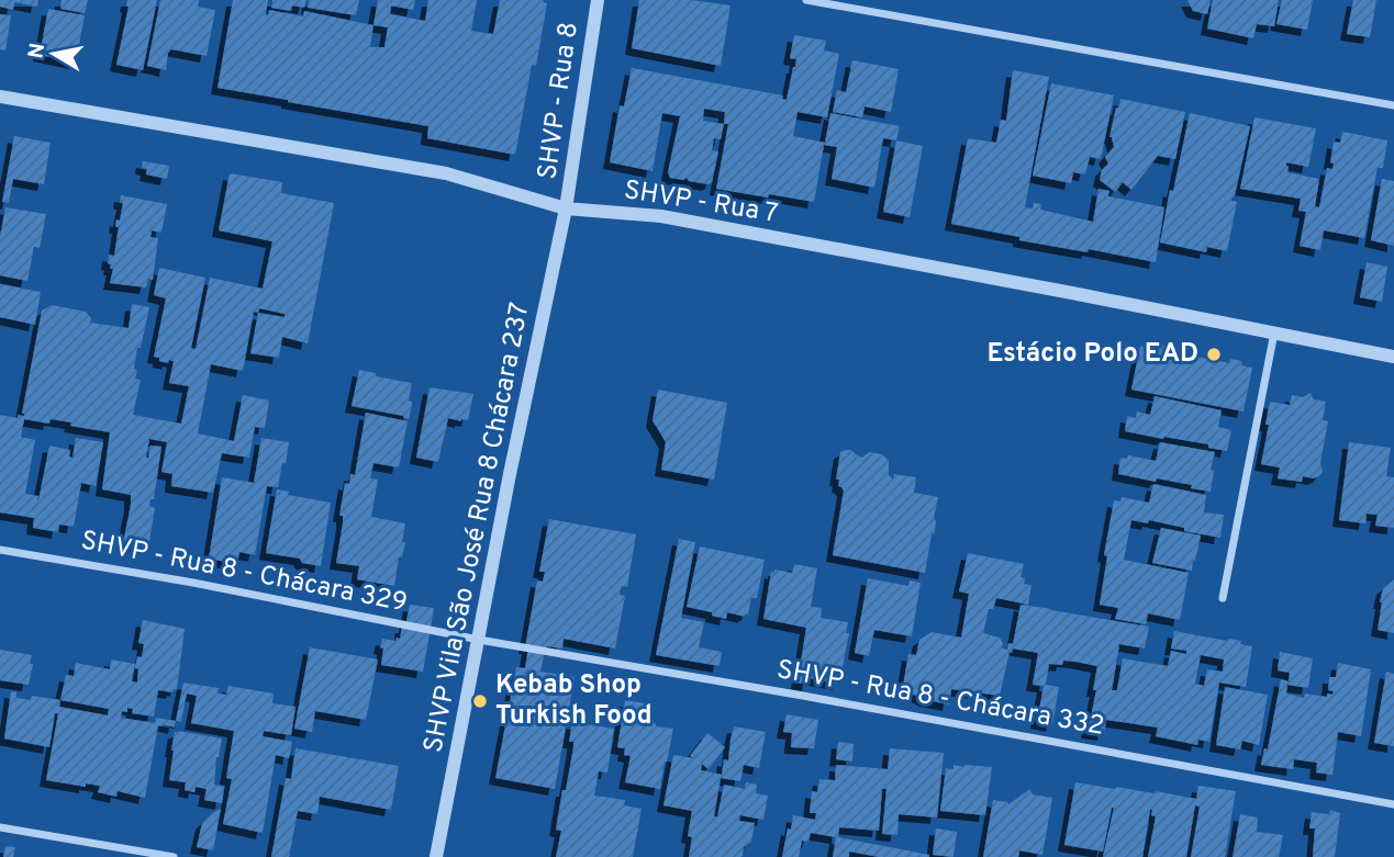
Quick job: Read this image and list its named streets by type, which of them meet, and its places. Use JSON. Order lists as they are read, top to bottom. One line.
{"streets":{"street":["SHVP - Rua 8","SHVP - Rua 7","SHVP Vila São José Rua 8 Chácara 237","SHVP - Rua 8 - Chácara 329","SHVP - Rua 8 - Chácara 332"]},"crossings":[["SHVP - Rua 8","SHVP - Rua 7"],["SHVP - Rua 8","SHVP Vila São José Rua 8 Chácara 237"],["SHVP - Rua 7","SHVP Vila São José Rua 8 Chácara 237"],["SHVP Vila São José Rua 8 Chácara 237","SHVP - Rua 8 - Chácara 329"],["SHVP Vila São José Rua 8 Chácara 237","SHVP - Rua 8 - Chácara 332"],["SHVP - Rua 8 - Chácara 329","SHVP - Rua 8 - Chácara 332"]],"places":["Estácio Polo EAD","Kebab Shop Turkish Food"],"north":"left"}
